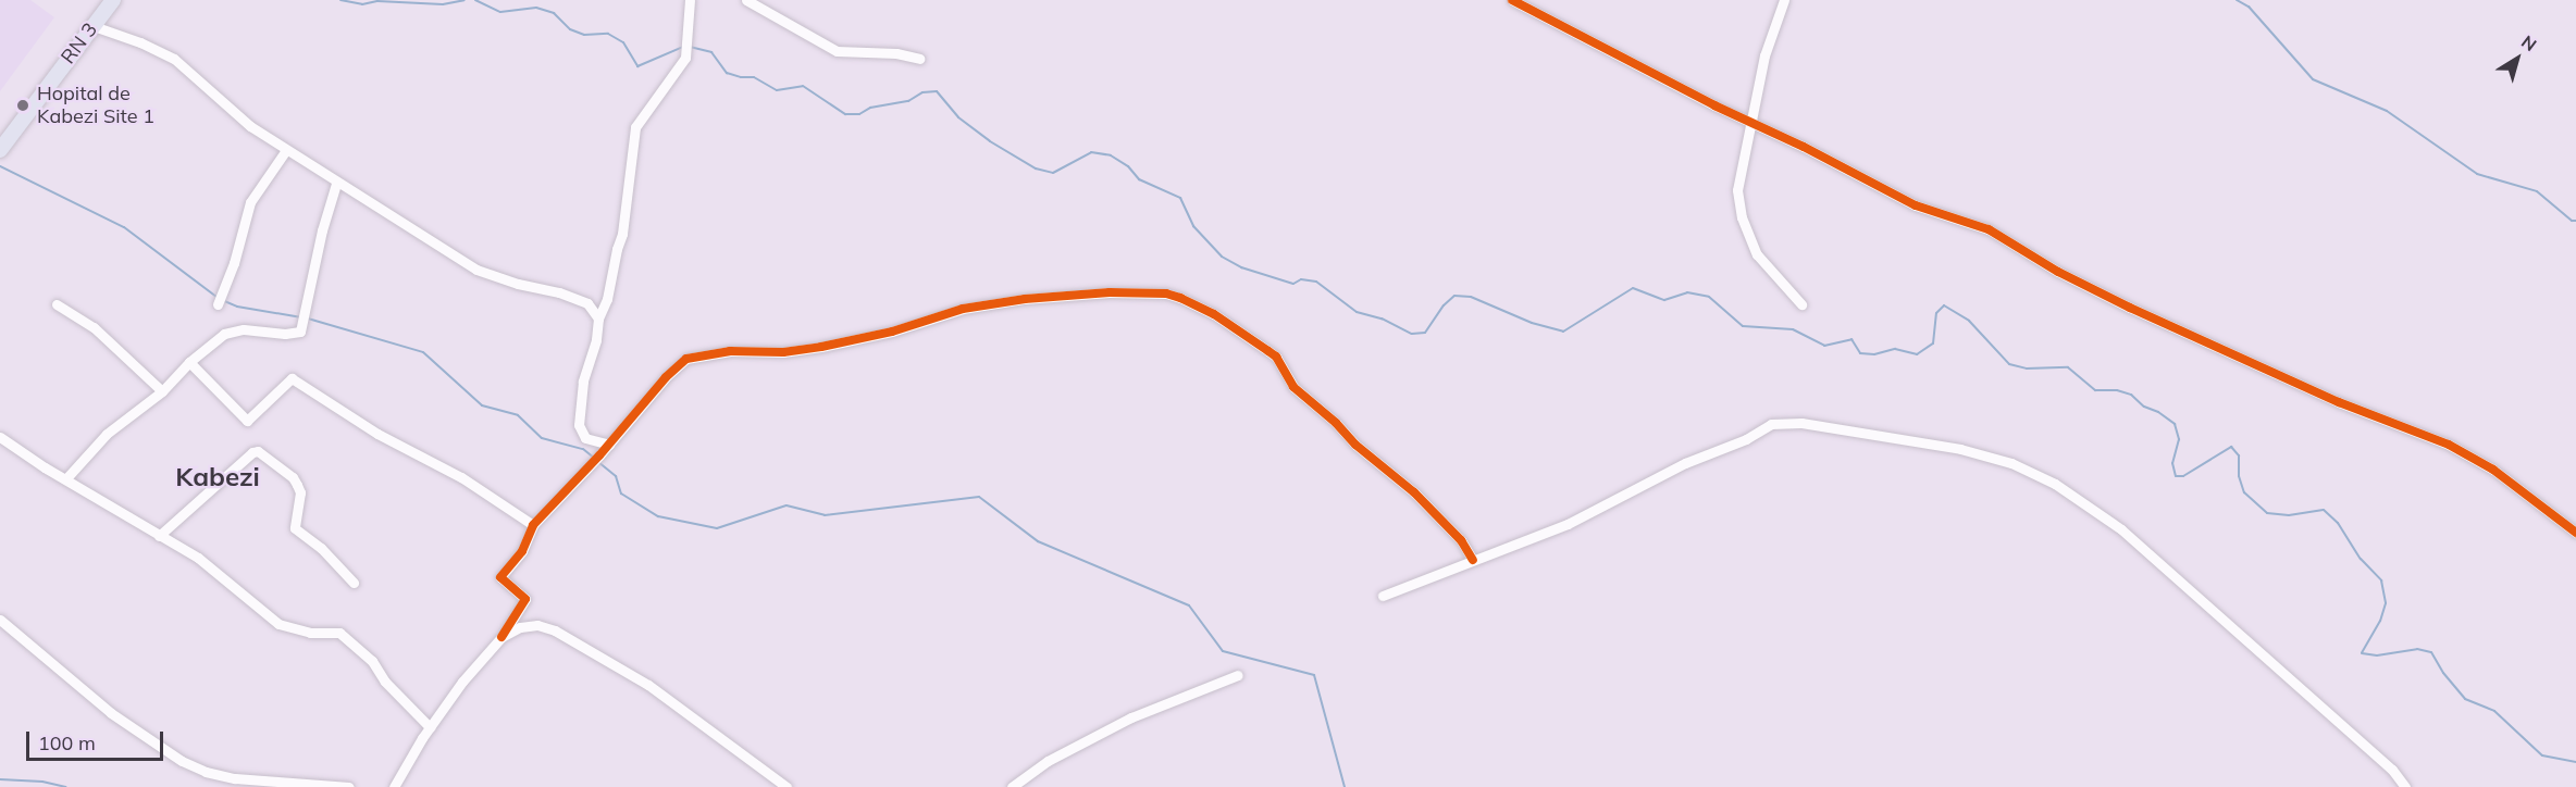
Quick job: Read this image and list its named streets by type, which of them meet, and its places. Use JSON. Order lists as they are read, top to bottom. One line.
{"streets":{"highway":["RN 3"]},"districts":["Kabezi"],"places":["Hopital de Kabezi Site 1"],"scale_bar":"100 m","north":"top right"}
